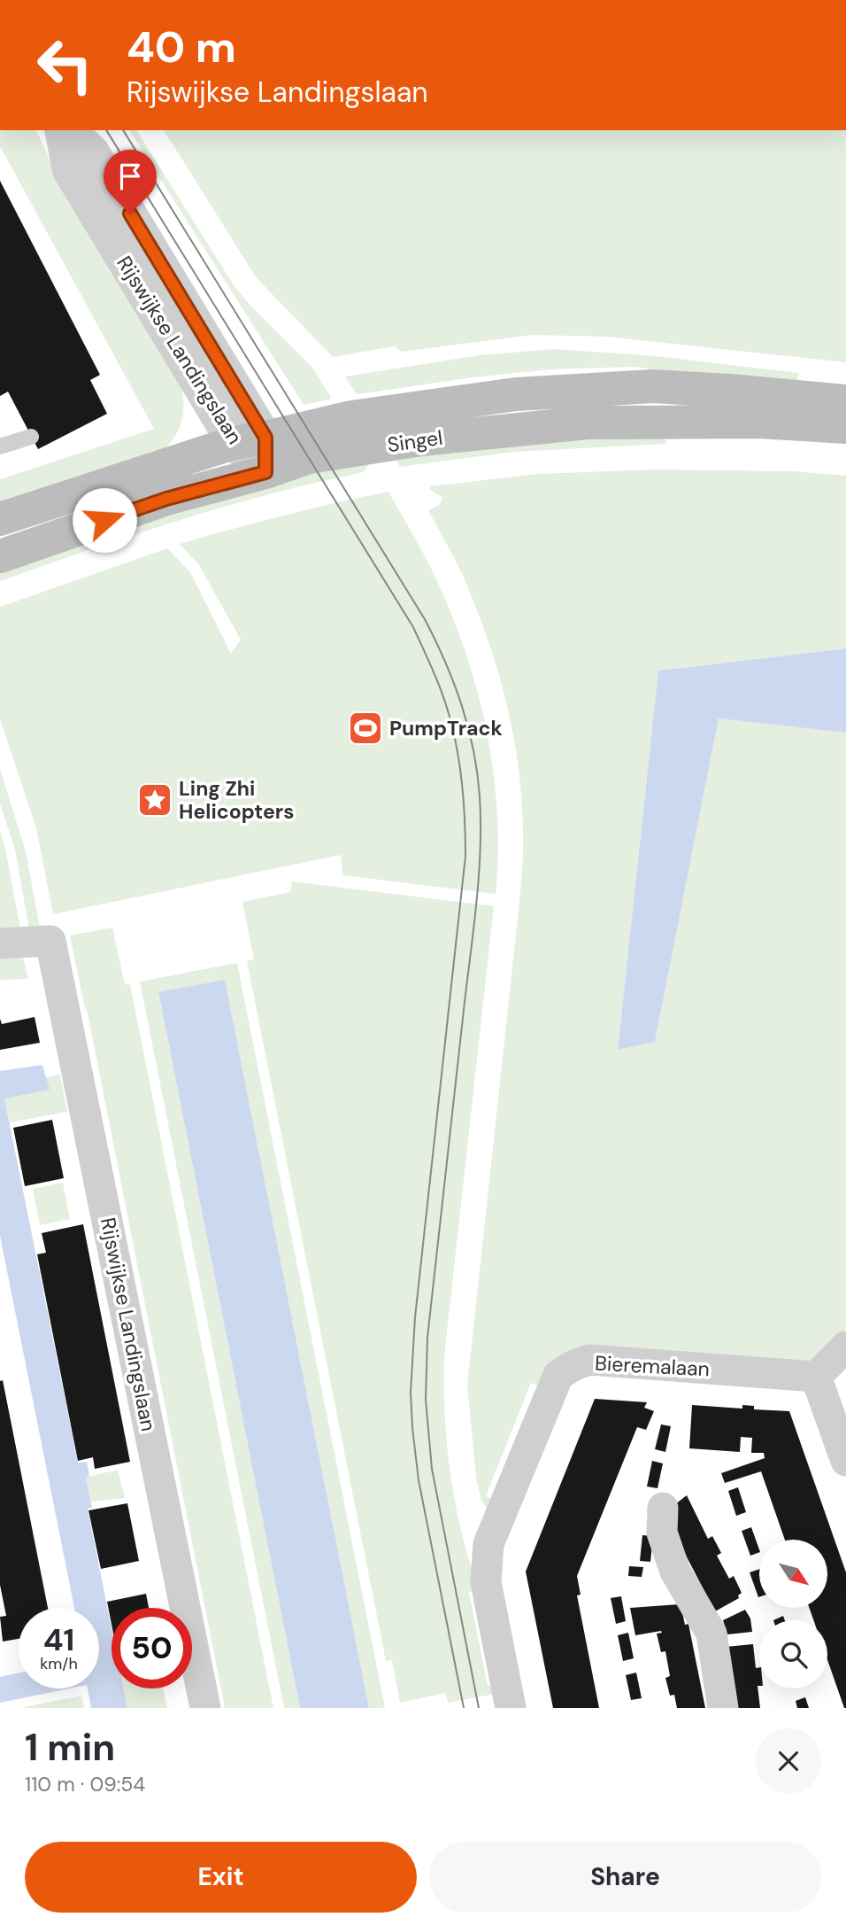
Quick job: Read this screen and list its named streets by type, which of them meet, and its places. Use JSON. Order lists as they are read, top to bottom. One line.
{"streets":{"main road":["Singel"],"street":["Rijswijkse Landingslaan","Bieremalaan"]},"crossings":[["Rijswijkse Landingslaan","Singel"]],"places":{"sports":["PumpTrack"],"place":["Ling Zhi Helicopters"]},"north":"bottom right","page":{"turn":["40 m","Rijswijkse Landingslaan"],"speed":"41 km/h","limit":"50","heading":["1 min","110 m · 09:54"],"buttons":["Exit","Share"]}}
